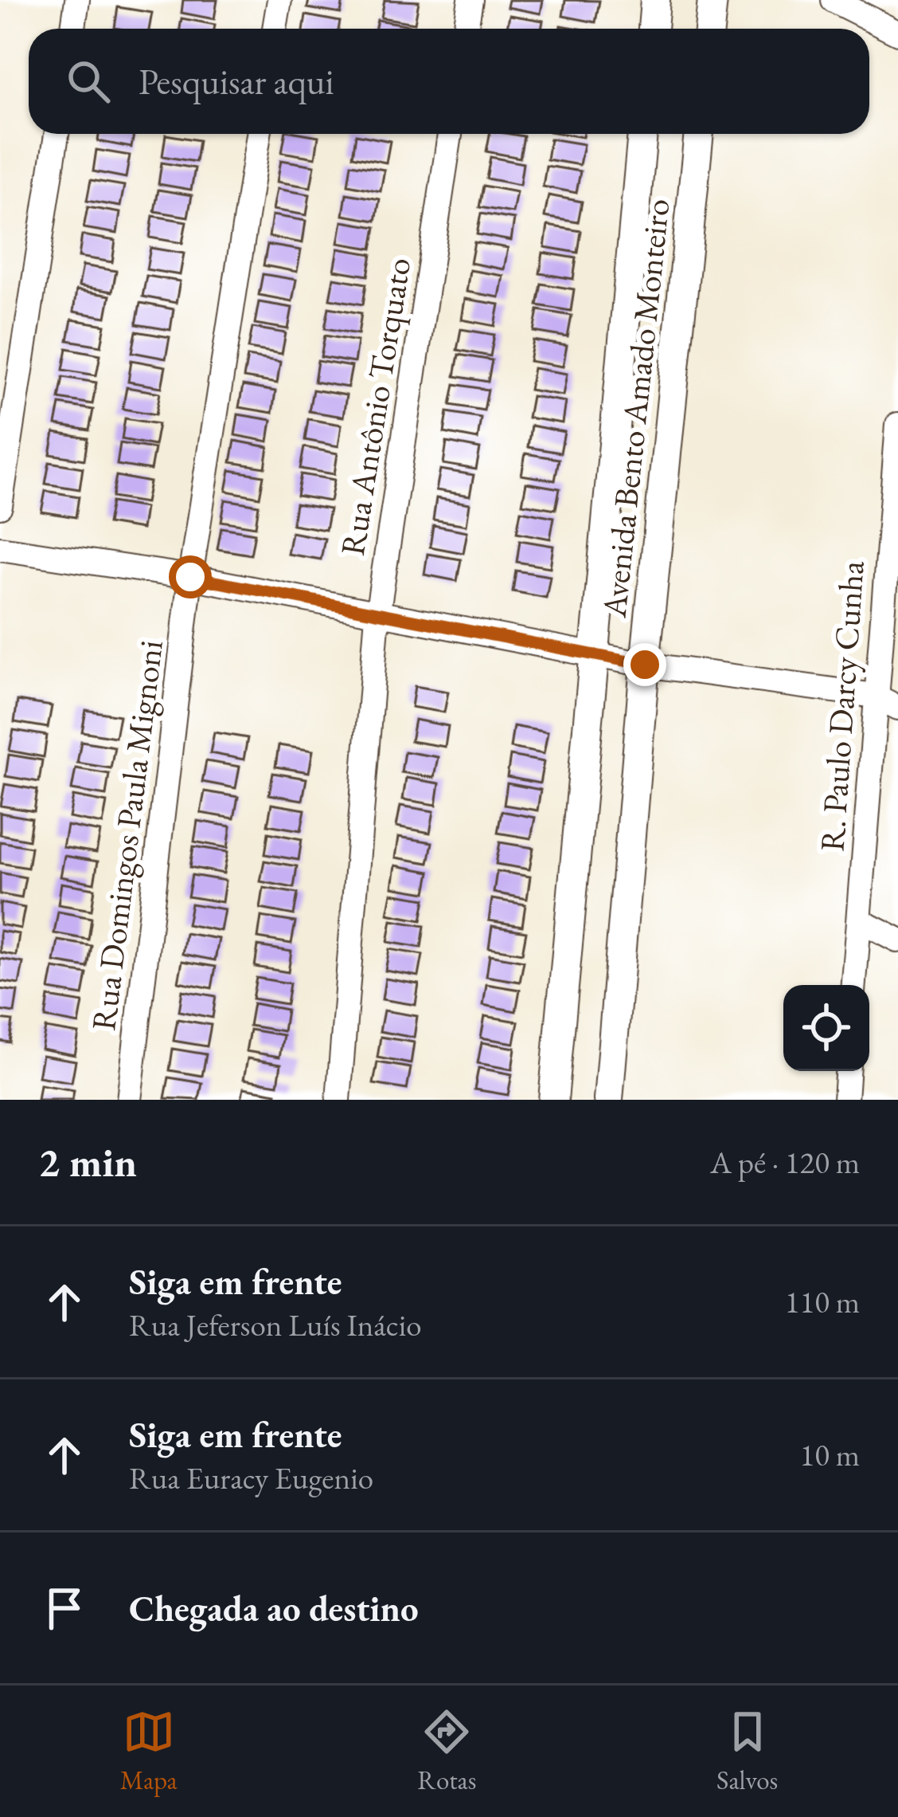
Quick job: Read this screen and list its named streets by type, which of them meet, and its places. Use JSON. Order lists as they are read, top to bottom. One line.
{"streets":{"street":["Rua Antônio Torquato","Avenida Bento Amado Monteiro","R. Paulo Darcy Cunha","Rua Domingos Paula Mignoni"]},"page":{"search":"Pesquisar aqui","heading":["2 min","A pé · 120 m"],"list":[["Siga em frente","Rua Jeferson Luís Inácio","110 m"],["Siga em frente","Rua Euracy Eugenio","10 m"],"Chegada ao destino"],"nav":["Mapa","Rotas","Salvos"]}}
